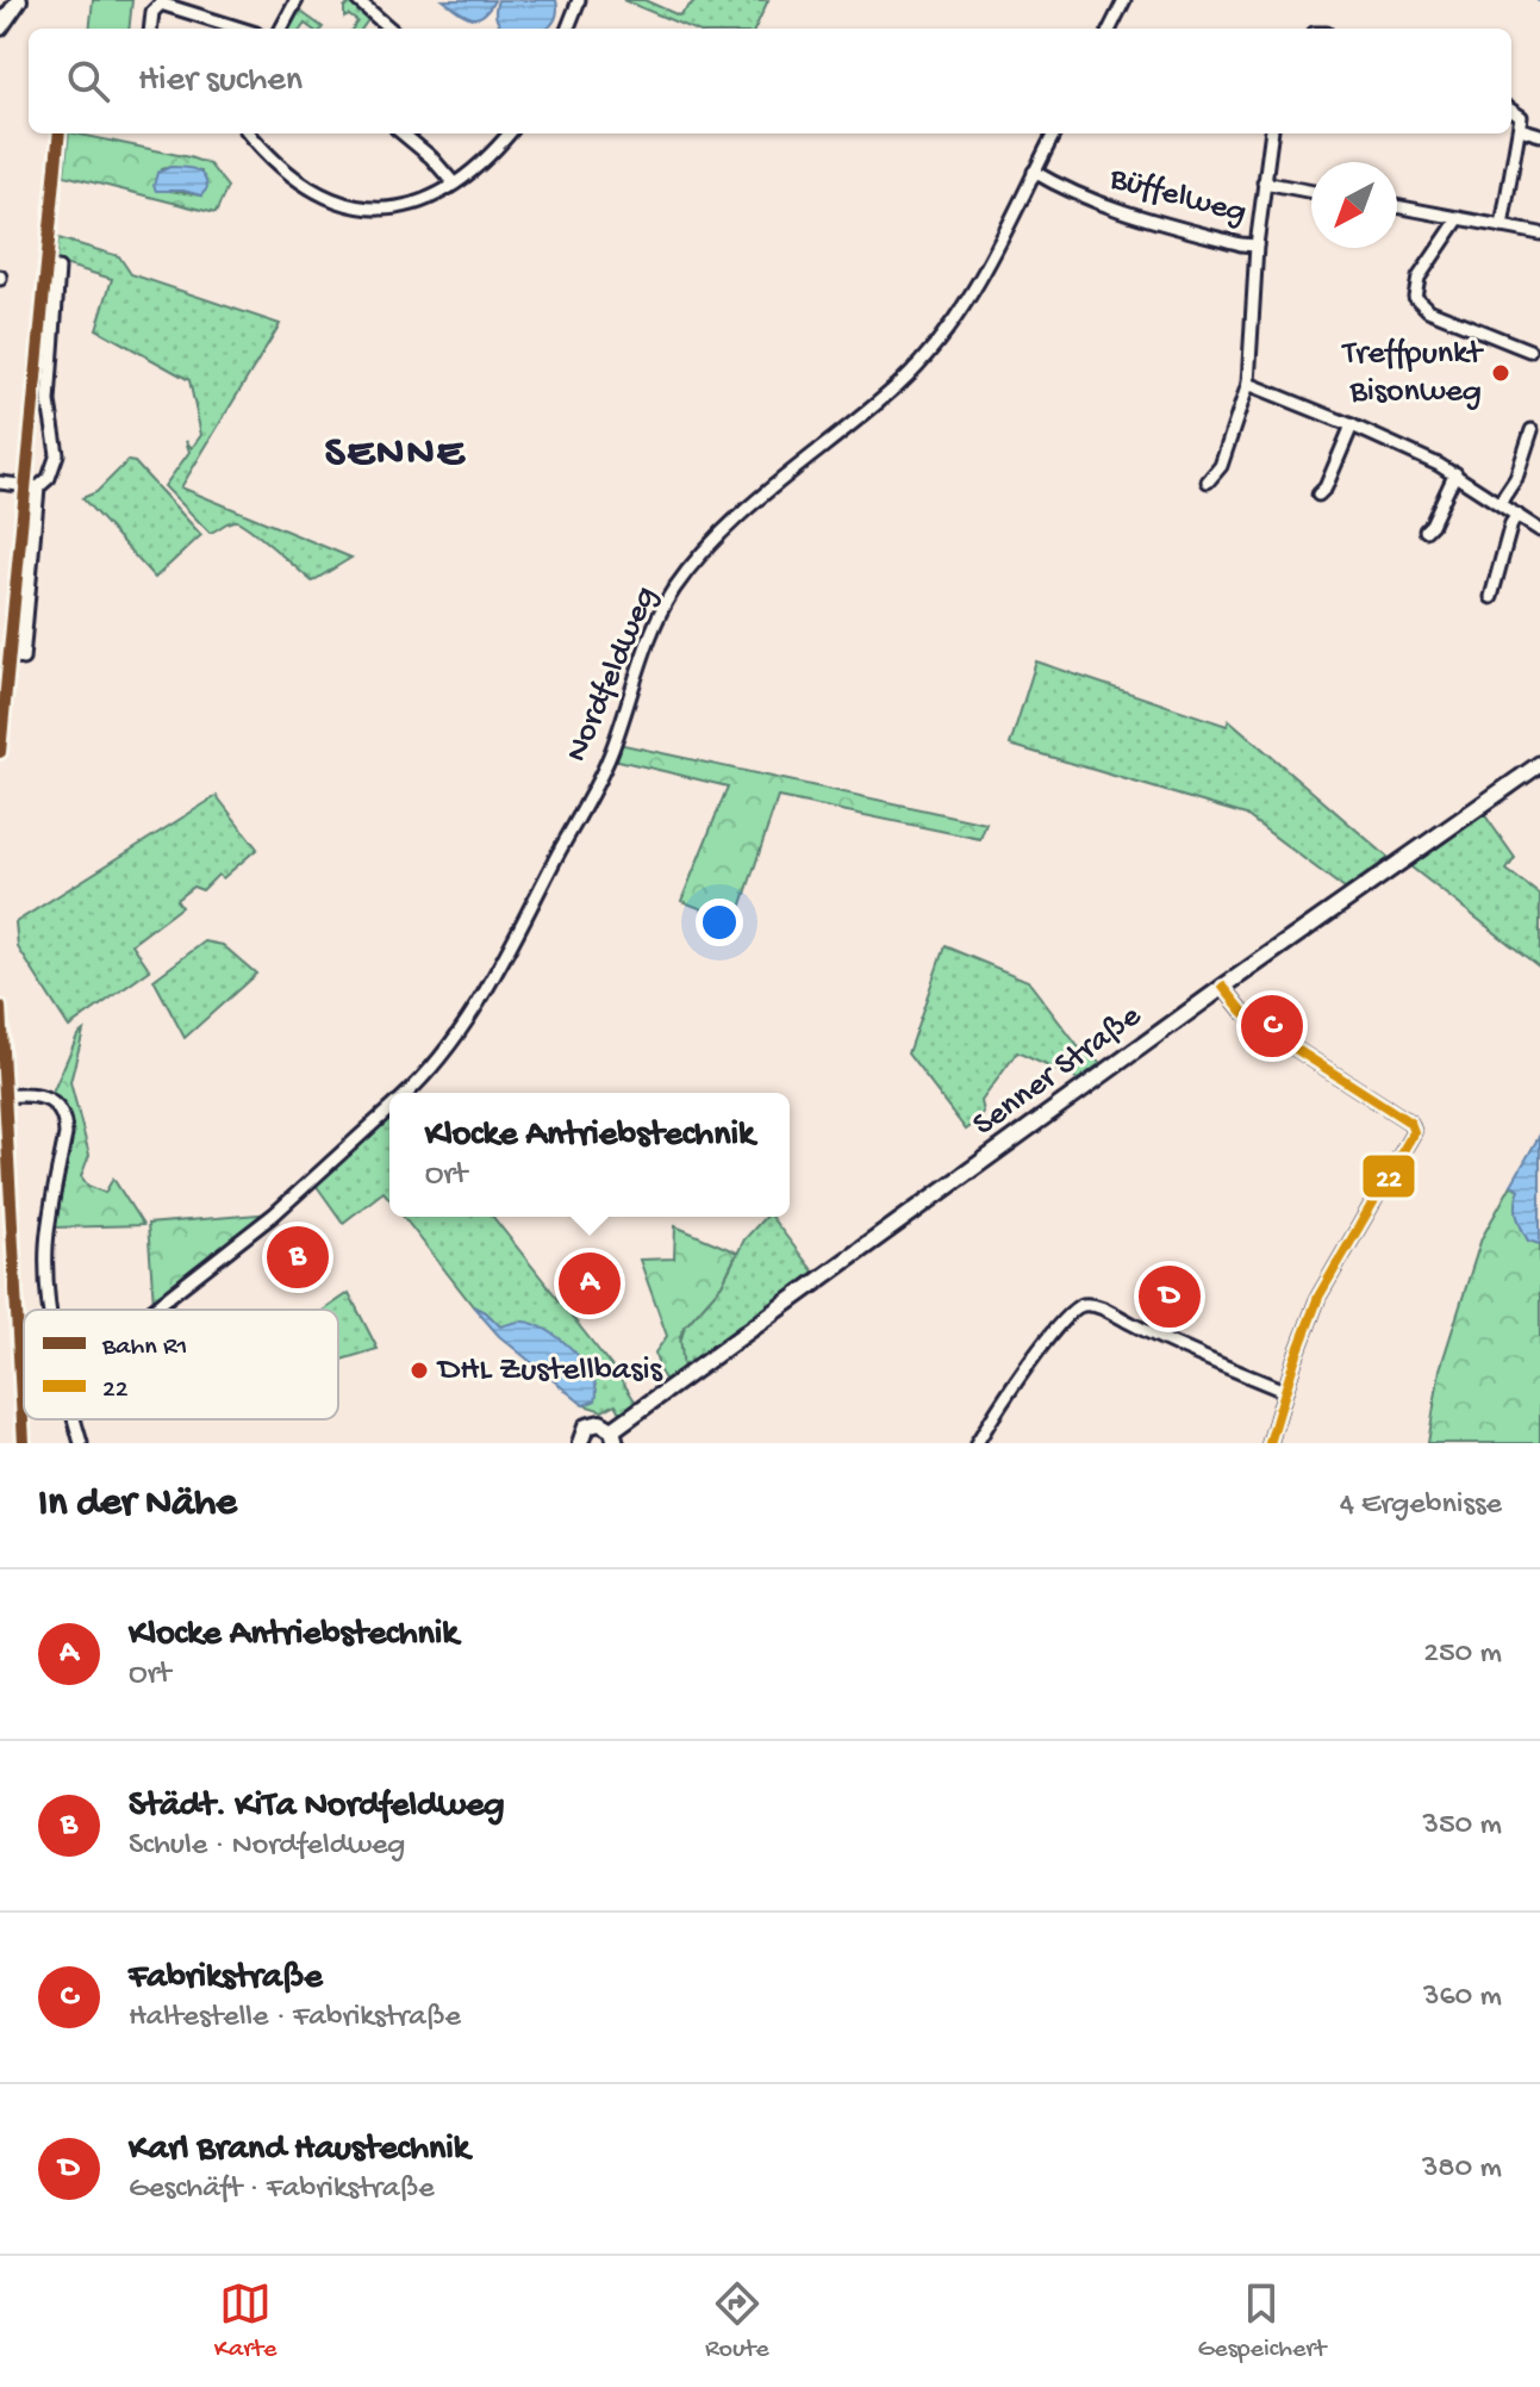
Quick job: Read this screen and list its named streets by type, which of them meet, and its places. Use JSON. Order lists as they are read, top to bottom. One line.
{"streets":{"street":["Büffelweg","Nordfeldweg","Senner Straße"]},"crossings":[["Büffelweg","Nordfeldweg"]],"districts":["SENNE"],"places":["Treffpunkt Bisonweg","DHL Zustellbasis"],"lines":["rail line R1","transit line 22"],"legend":["Bahn R1","22"],"north":"bottom left","page":{"search":"Hier suchen","pins":["C","B","A","D"],"popup":["Klocke Antriebstechnik","Ort"],"heading":["In der Nähe","4 Ergebnisse"],"list":[{"mark":"A","name":"Klocke Antriebstechnik","note":"Ort","value":"250 m"},{"mark":"B","name":"Städt. KiTa Nordfeldweg","note":"Schule · Nordfeldweg","value":"350 m"},{"mark":"C","name":"Fabrikstraße","note":"Haltestelle · Fabrikstraße","value":"360 m"},{"mark":"D","name":"Karl Brand Haustechnik","note":"Geschäft · Fabrikstraße","value":"380 m"}],"nav":["Karte","Route","Gespeichert"]}}
